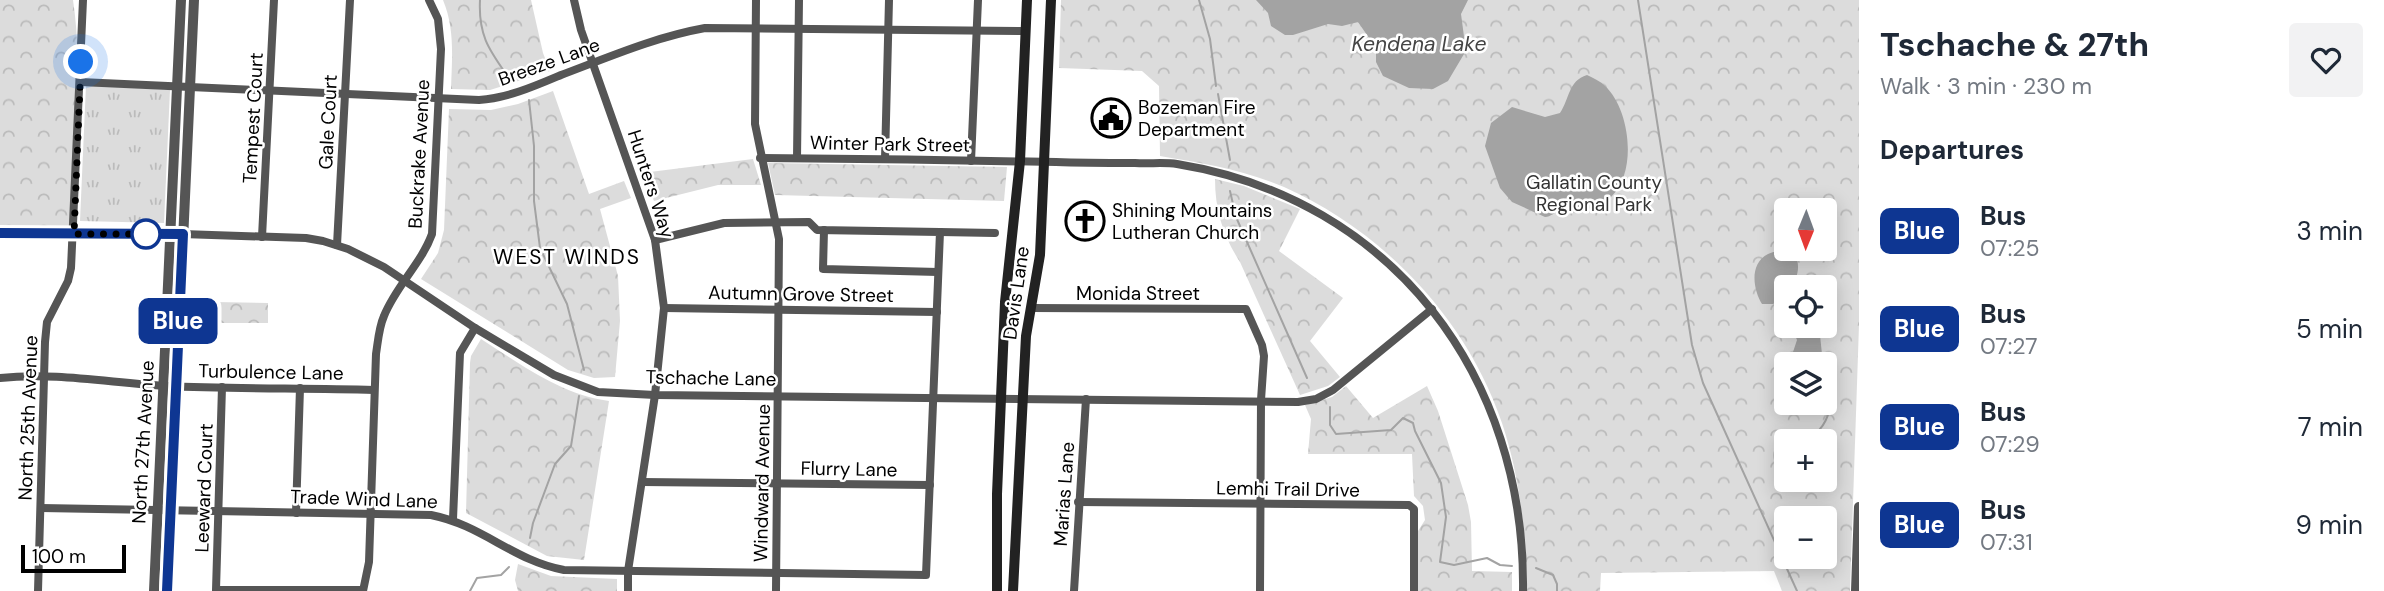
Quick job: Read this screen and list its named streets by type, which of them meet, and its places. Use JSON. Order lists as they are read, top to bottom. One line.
{"streets":{"main road":["Davis Lane"],"street":["Breeze Lane","Tempest Court","Gale Court","Winter Park Street","Buckrake Avenue","Hunters Way","Monida Street","Autumn Grove Street","Turbulence Lane","Tschache Lane","North 25th Avenue","North 27th Avenue","Flurry Lane","Windward Avenue","Leeward Court","Lemhi Trail Drive","Marias Lane","Trade Wind Lane"]},"crossings":[["Breeze Lane","Tempest Court"],["Breeze Lane","Gale Court"],["Breeze Lane","Buckrake Avenue"],["Breeze Lane","Hunters Way"],["Breeze Lane","Davis Lane"],["Breeze Lane","North 25th Avenue"],["Breeze Lane","North 27th Avenue"],["Breeze Lane","Windward Avenue"],["Tempest Court","Tschache Lane"],["Gale Court","Tschache Lane"],["Winter Park Street","Davis Lane"],["Winter Park Street","Tschache Lane"],["Winter Park Street","Windward Avenue"],["Buckrake Avenue","Turbulence Lane"],["Buckrake Avenue","Tschache Lane"],["Buckrake Avenue","Trade Wind Lane"],["Hunters Way","Autumn Grove Street"],["Hunters Way","Tschache Lane"],["Hunters Way","Flurry Lane"],["Hunters Way","Trade Wind Lane"],["Davis Lane","Monida Street"],["Davis Lane","Tschache Lane"],["Monida Street","Tschache Lane"],["Autumn Grove Street","Windward Avenue"],["Turbulence Lane","North 25th Avenue"],["Turbulence Lane","North 27th Avenue"],["Turbulence Lane","Leeward Court"],["Tschache Lane","North 25th Avenue"],["Tschache Lane","North 27th Avenue"],["Tschache Lane","Windward Avenue"],["Tschache Lane","Marias Lane"],["North 25th Avenue","Trade Wind Lane"],["North 27th Avenue","Trade Wind Lane"],["Flurry Lane","Windward Avenue"],["Flurry Lane","Trade Wind Lane"],["Windward Avenue","Trade Wind Lane"],["Leeward Court","Trade Wind Lane"],["Lemhi Trail Drive","Marias Lane"]],"districts":["WEST WINDS"],"water":["Kendena Lake"],"parks":["Gallatin County Regional Park"],"places":{"public building":["Bozeman Fire Department"],"church":["Shining Mountains Lutheran Church"]},"lines":["bus line Blue"],"scale_bar":"100 m","north":"bottom","page":{"on_map":"Blue","heading":[["Tschache & 27th","Walk · 3 min · 230 m"],"Departures"],"list":[{"mark":"Blue","name":"Bus","note":"07:25","value":"3 min"},{"mark":"Blue","name":"Bus","note":"07:27","value":"5 min"},{"mark":"Blue","name":"Bus","note":"07:29","value":"7 min"},{"mark":"Blue","name":"Bus","note":"07:31","value":"9 min"}],"map_buttons":["+","−"],"scale":"100 m"}}
